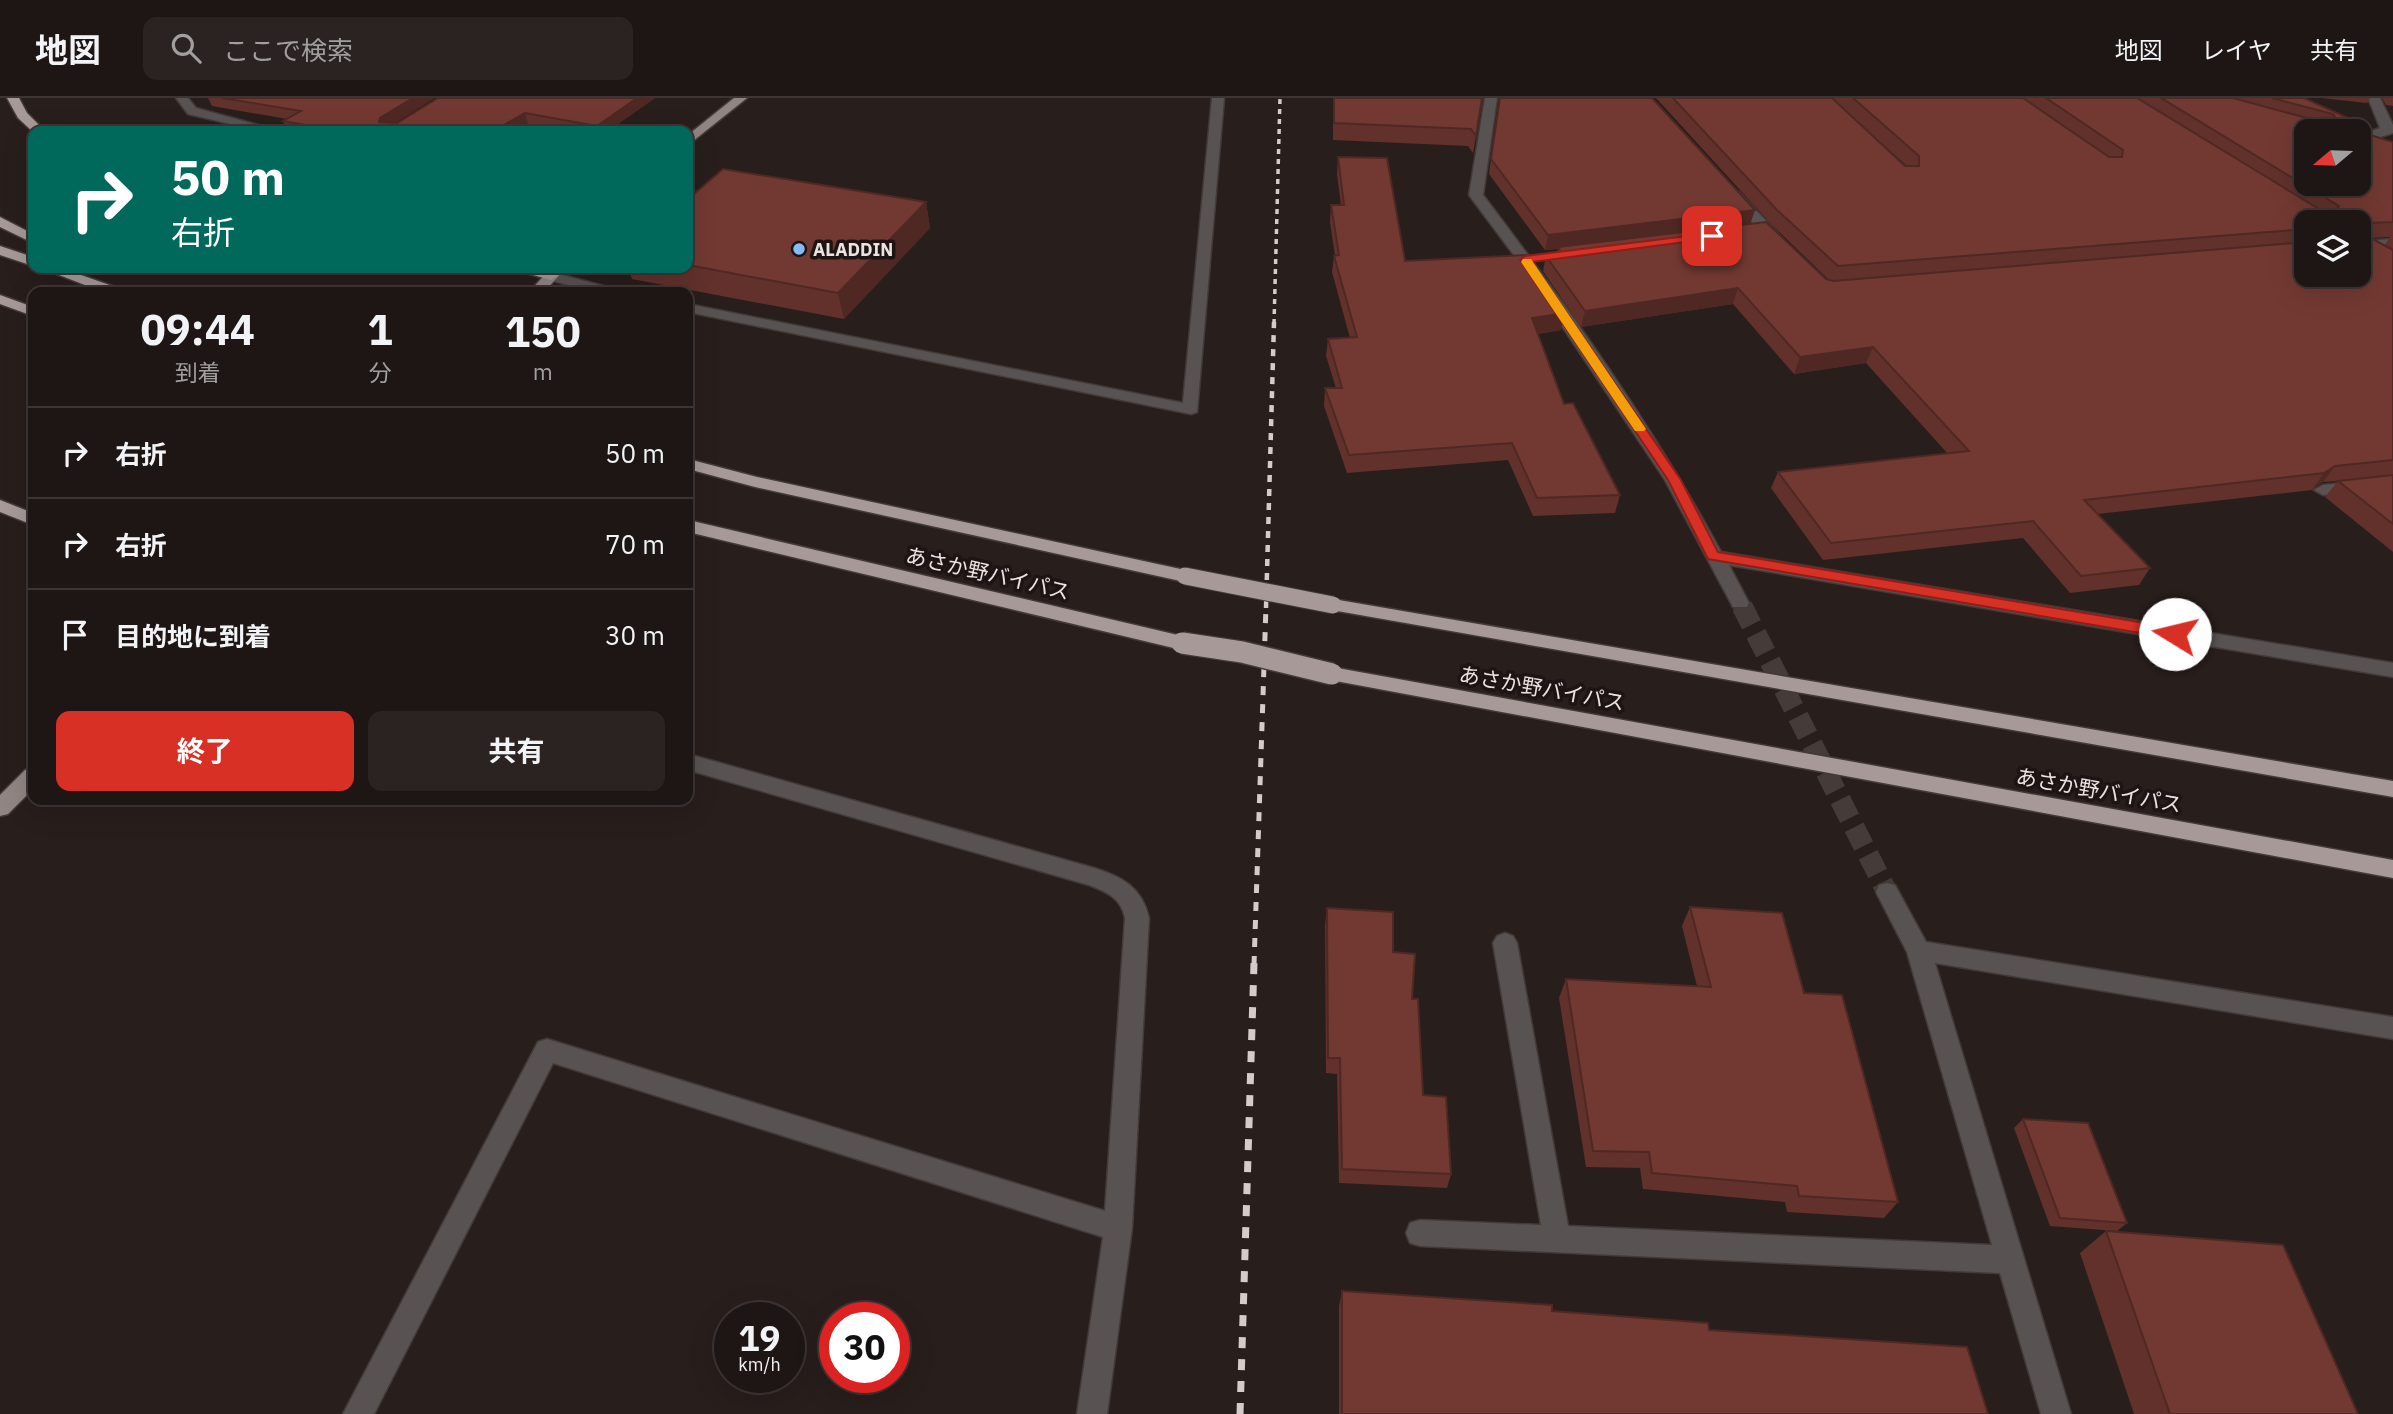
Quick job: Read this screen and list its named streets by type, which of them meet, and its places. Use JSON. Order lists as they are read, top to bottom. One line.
{"streets":{"highway":["あさか野バイパス"]},"places":["ALADDIN"],"north":"left","page":{"header":"地図","search":"ここで検索","nav":["地図","レイヤ","共有"],"turn":["50 m","右折"],"eta":["09:44","到着","1","分","150","m"],"list":[{"name":"右折","value":"50 m"},{"name":"右折","value":"70 m"},{"name":"目的地に到着","value":"30 m"}],"buttons":["終了","共有"],"speed":"19 km/h","limit":"30"}}
